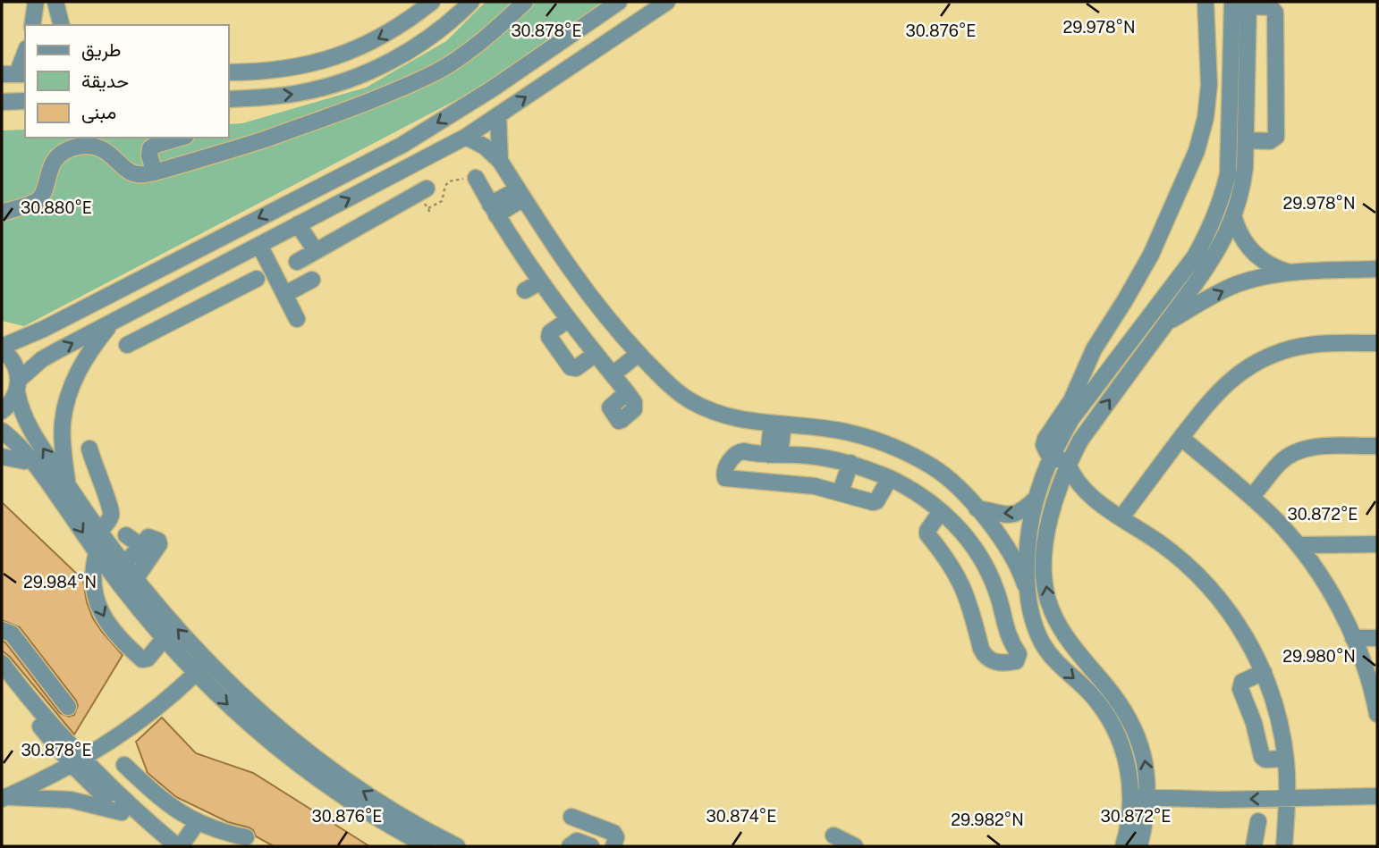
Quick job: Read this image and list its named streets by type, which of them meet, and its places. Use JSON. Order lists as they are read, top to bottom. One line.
{"legend":["طريق","حديقة","مبنى"],"coordinates":["29.978°N","30.878°E","30.876°E","30.880°E","30.872°E","29.984°N","29.980°N","30.874°E","29.982°N"]}
